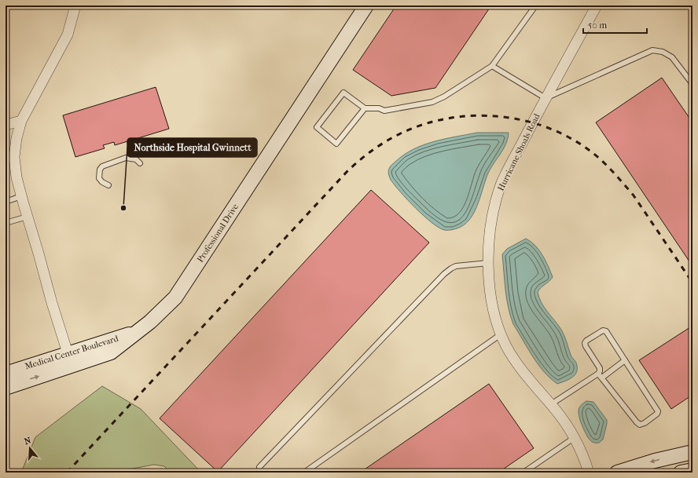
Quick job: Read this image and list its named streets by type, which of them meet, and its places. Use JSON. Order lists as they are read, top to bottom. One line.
{"streets":{"street":["Hurricane Shoals Road","Professional Drive","Medical Center Boulevard"]},"crossings":[["Professional Drive","Medical Center Boulevard"]],"places":["Northside Hospital Gwinnett"],"scale_bar":"50 m","north":"top"}
